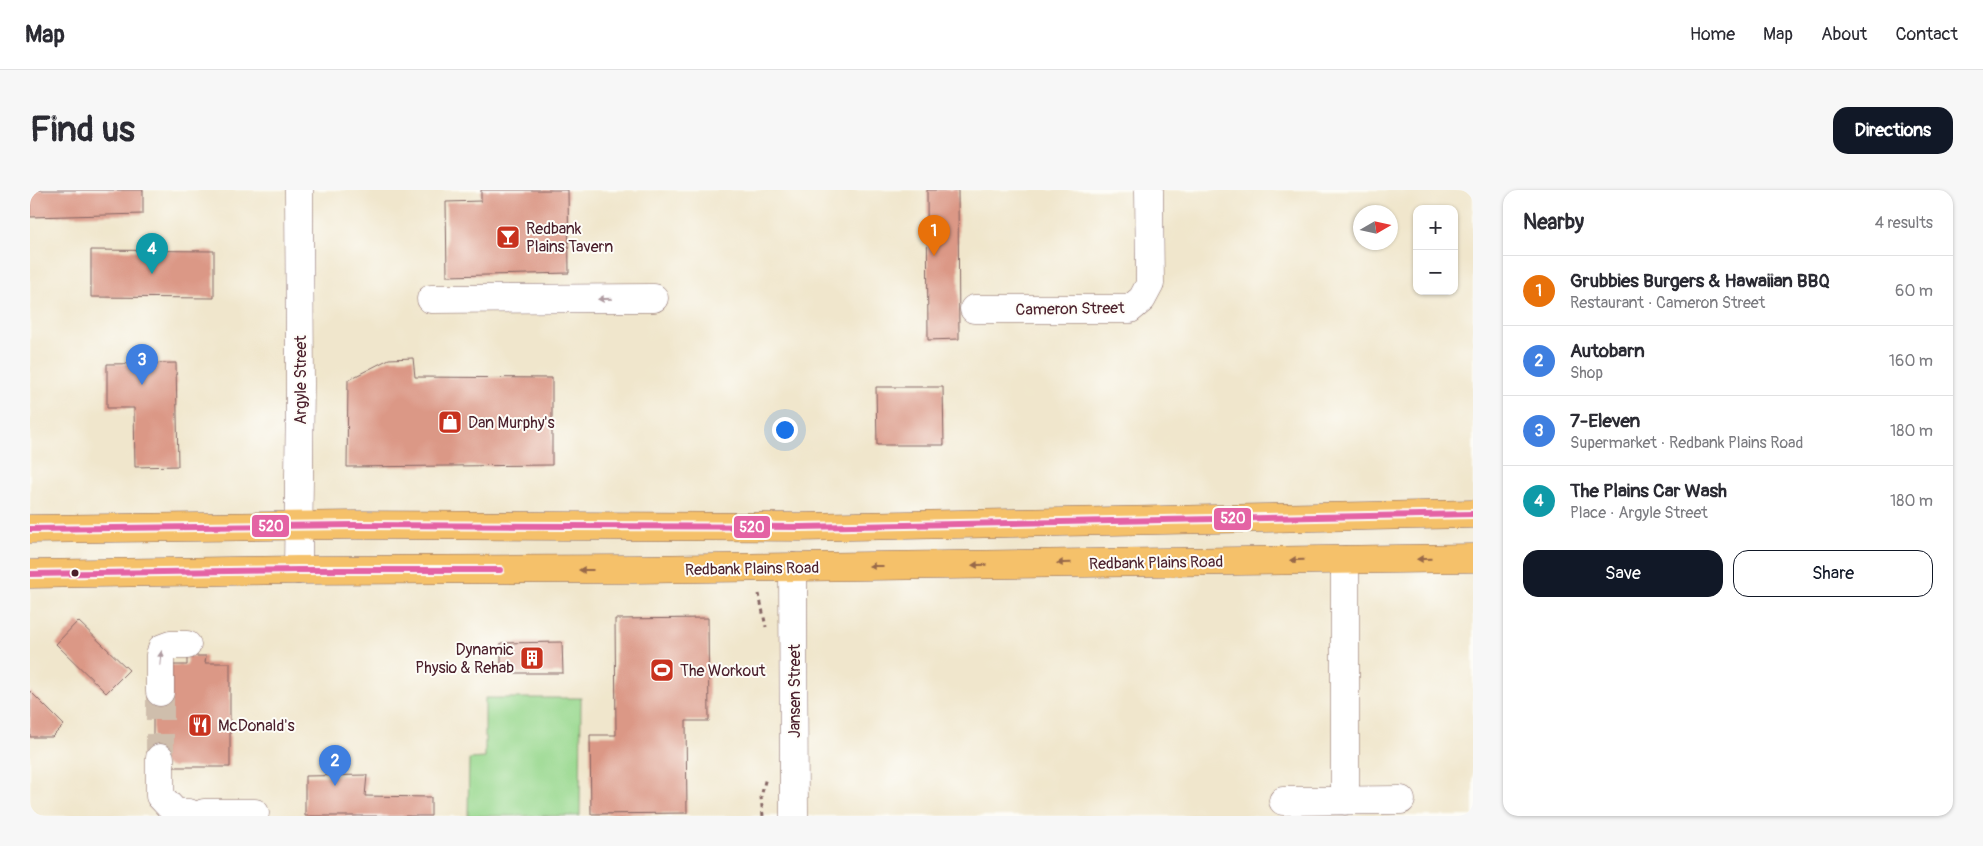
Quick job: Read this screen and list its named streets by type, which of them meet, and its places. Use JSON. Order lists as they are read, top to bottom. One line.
{"streets":{"main road":["Redbank Plains Road"],"street":["Cameron Street","Argyle Street","Jansen Street"]},"crossings":[["Argyle Street","Redbank Plains Road"],["Redbank Plains Road","Jansen Street"]],"places":{"bar":["Redbank Plains Tavern"],"shop":["Dan Murphy's"],"building":["Dynamic Physio & Rehab"],"sports":["The Workout"],"restaurant":["McDonald's"]},"lines":["transit line 520"],"north":"right","page":{"header":"Map","nav":["Home","Map","About","Contact"],"buttons":["Directions",["Save","Share"]],"title":"Find us","heading":["Nearby","4 results"],"map_buttons":["+","−"],"pins":["1","4","3","2"],"list":[{"mark":"1","name":"Grubbies Burgers & Hawaiian BBQ","note":"Restaurant · Cameron Street","value":"60 m"},{"mark":"2","name":"Autobarn","note":"Shop","value":"160 m"},{"mark":"3","name":"7-Eleven","note":"Supermarket · Redbank Plains Road","value":"180 m"},{"mark":"4","name":"The Plains Car Wash","note":"Place · Argyle Street","value":"180 m"}]}}
